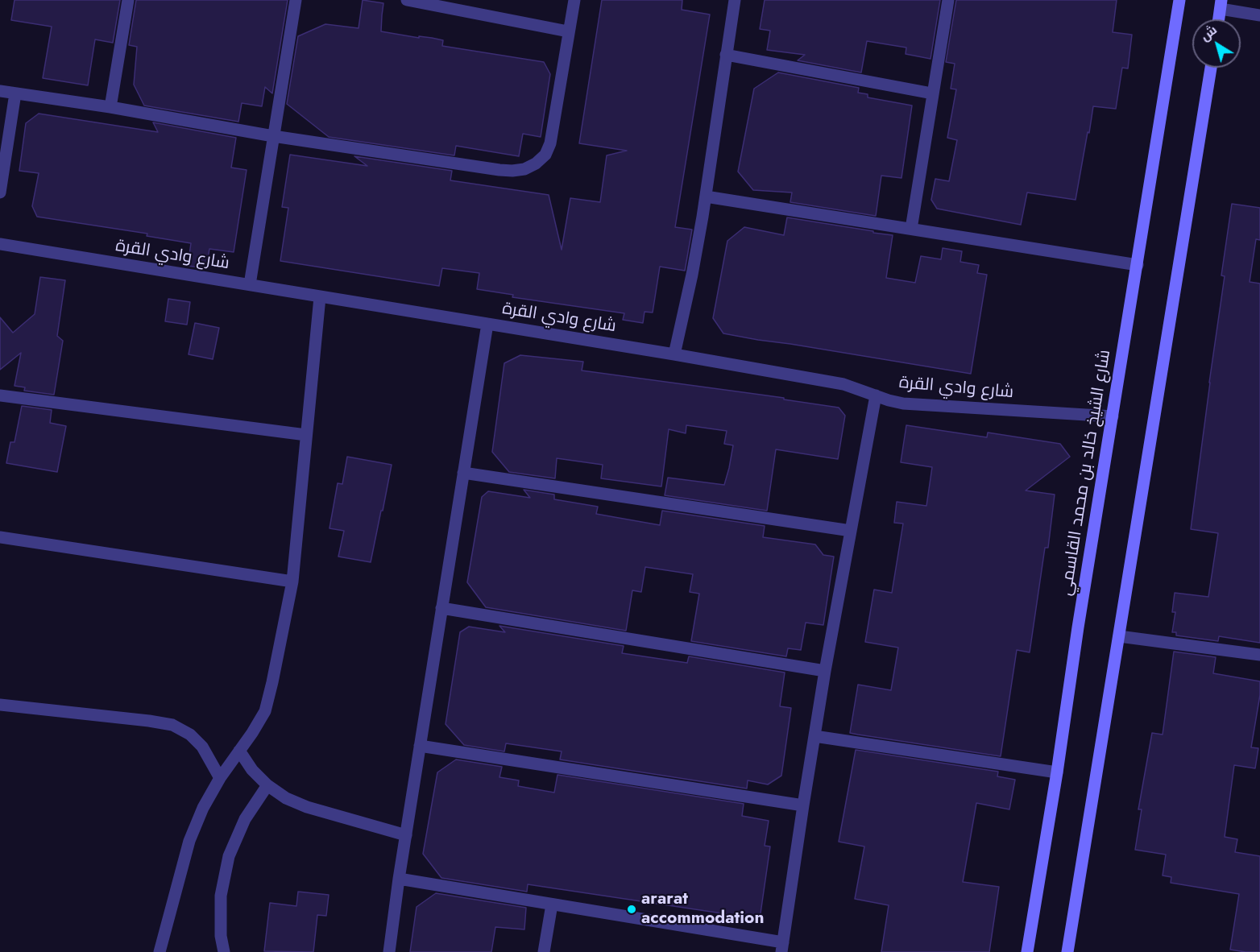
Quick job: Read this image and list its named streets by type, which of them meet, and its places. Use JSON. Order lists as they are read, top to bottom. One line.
{"streets":{"main road":["شارع الشيخ خالد بن محمد القاسمي"],"street":["شارع وادي القرة"]},"crossings":[["شارع وادي القرة","شارع الشيخ خالد بن محمد القاسمي"]],"places":["ararat accommodation"],"north":"top left"}
